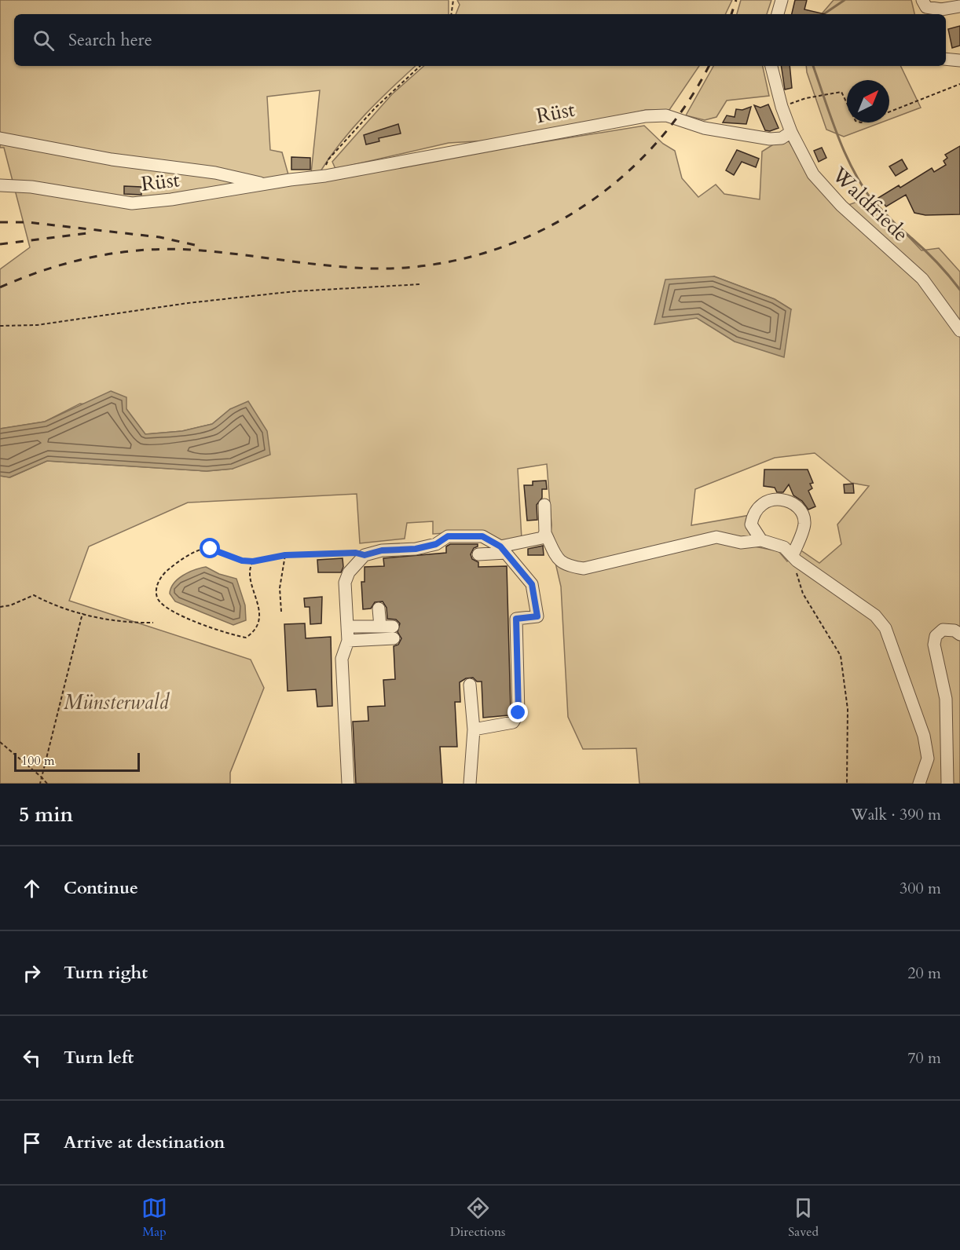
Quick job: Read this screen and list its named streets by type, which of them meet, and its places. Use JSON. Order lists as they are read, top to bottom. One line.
{"streets":{"street":["Rüst","Waldfriede"]},"crossings":[["Rüst","Waldfriede"]],"parks":["Münsterwald"],"scale_bar":"100 m","north":"top right","page":{"search":"Search here","scale":"100 m","heading":["5 min","Walk · 390 m"],"list":[["Continue","300 m"],["Turn right","20 m"],["Turn left","70 m"],"Arrive at destination"],"nav":["Map","Directions","Saved"]}}
